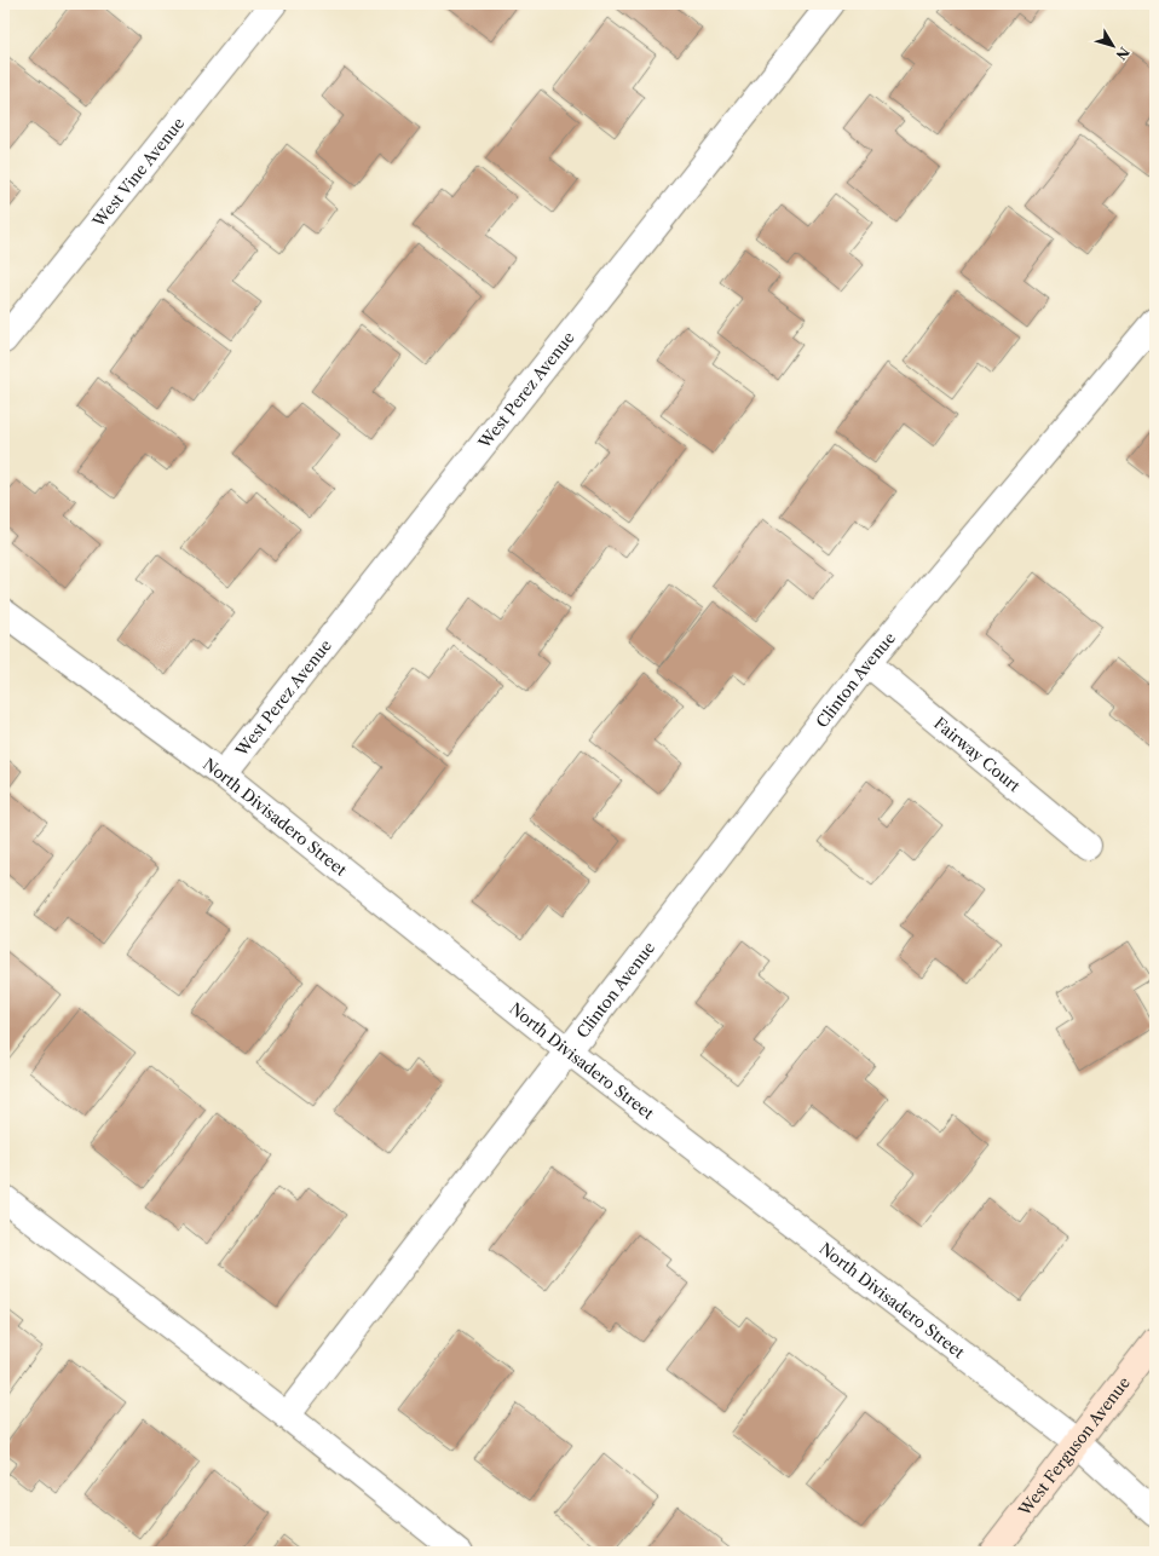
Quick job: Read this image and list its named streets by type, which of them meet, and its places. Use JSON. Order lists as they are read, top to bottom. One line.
{"streets":{"street":["West Vine Avenue","West Perez Avenue","Clinton Avenue","Fairway Court","North Divisadero Street","West Ferguson Avenue"]},"crossings":[["West Perez Avenue","North Divisadero Street"],["Clinton Avenue","Fairway Court"],["Clinton Avenue","North Divisadero Street"],["North Divisadero Street","West Ferguson Avenue"]],"north":"bottom right"}
